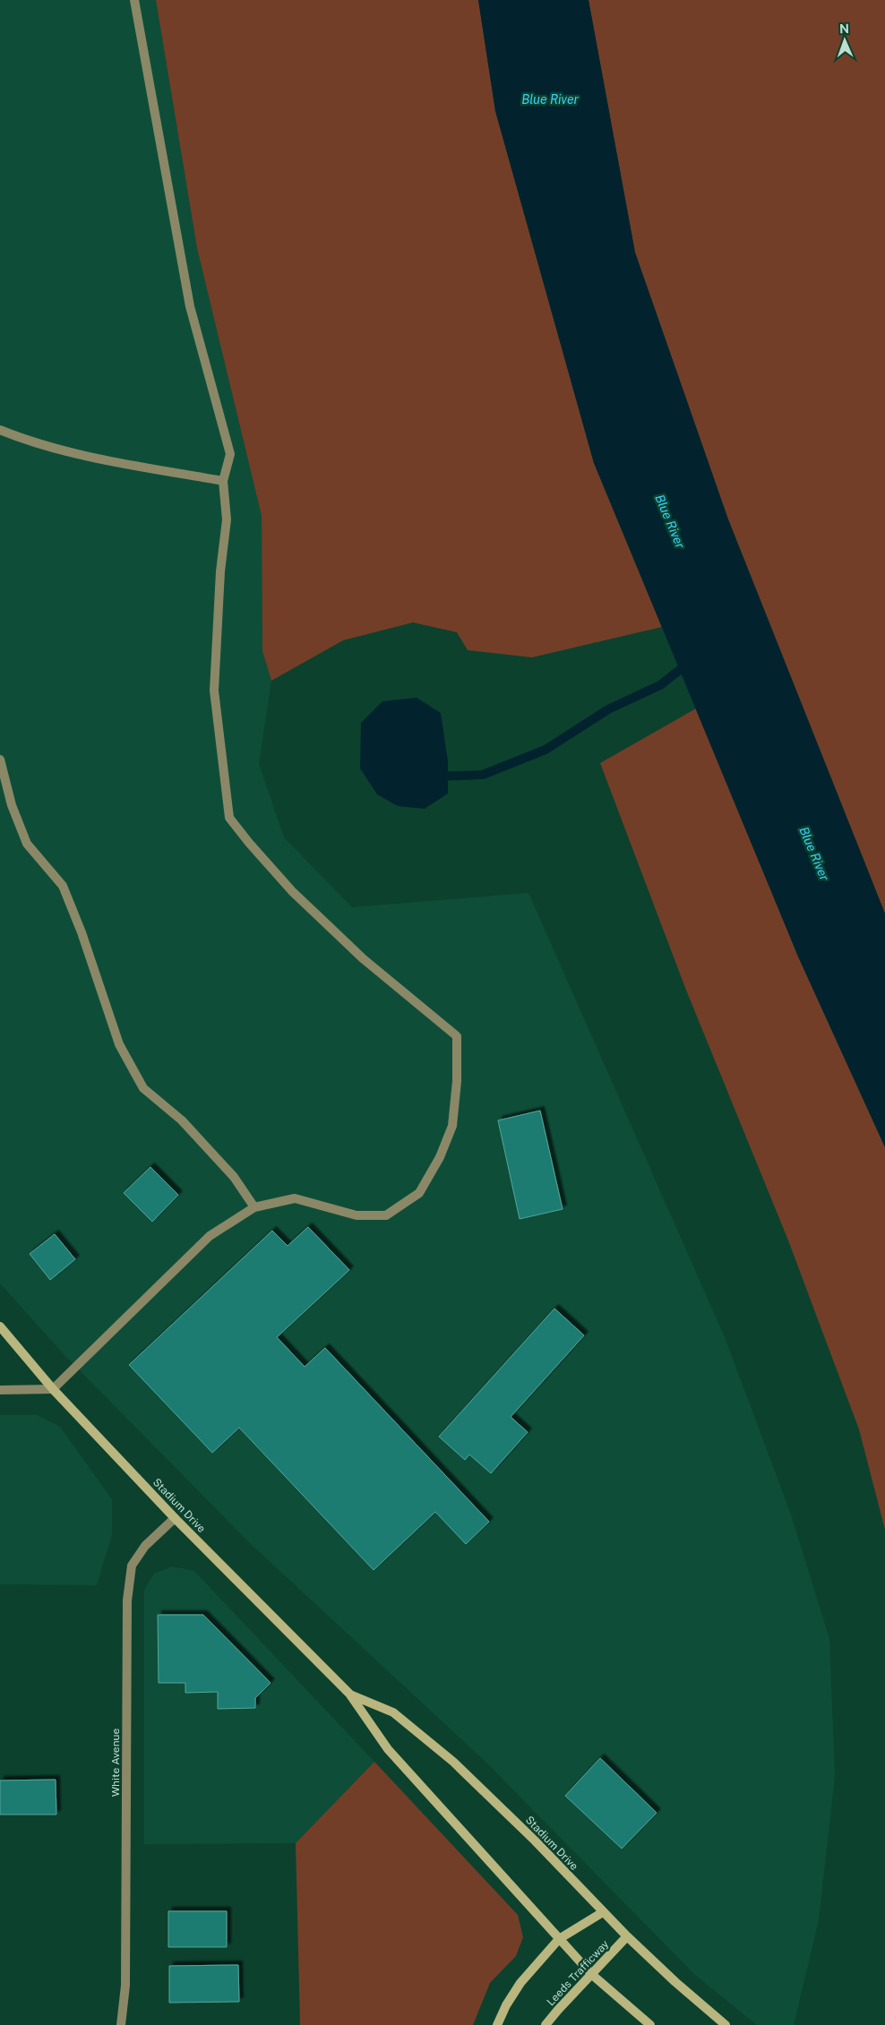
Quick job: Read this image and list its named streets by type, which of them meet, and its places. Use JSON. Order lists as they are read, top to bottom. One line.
{"streets":{"main road":["Stadium Drive","Leeds Trafficway"],"street":["White Avenue"]},"crossings":[["Stadium Drive","White Avenue"],["Stadium Drive","Leeds Trafficway"]],"water":["Blue River"],"north":"top"}
